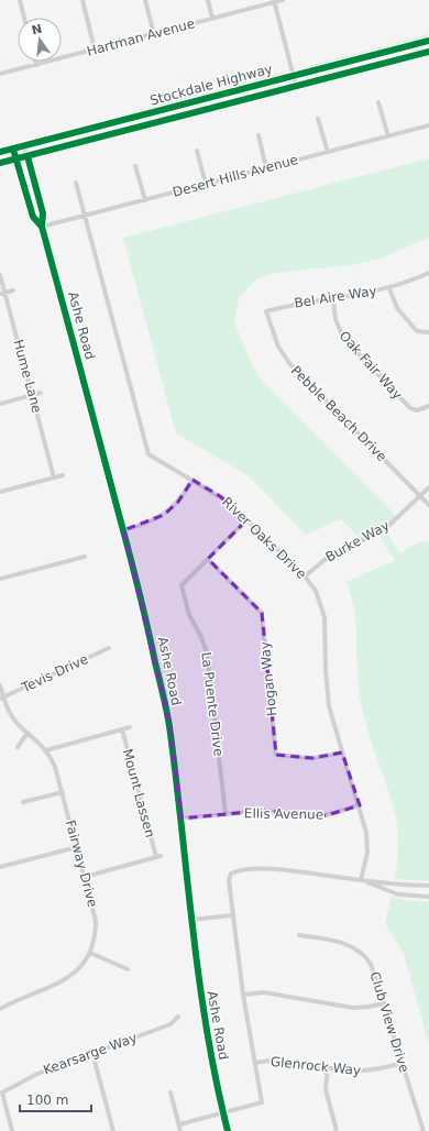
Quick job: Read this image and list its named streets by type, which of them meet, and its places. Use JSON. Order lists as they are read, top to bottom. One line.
{"streets":{"main road":["Stockdale Highway"],"street":["Hartman Avenue","Desert Hills Avenue","Bel Aire Way","Ashe Road","Oak Fair Way","Hume Lane","Pebble Beach Drive","River Oaks Drive","Burke Way","Tevis Drive","Hogan Way","La Puente Drive","Mount Lassen","Ellis Avenue","Fairway Drive","Club View Drive","Kearsarge Way","Glenrock Way"]},"crossings":[["Stockdale Highway","Ashe Road"],["Desert Hills Avenue","Ashe Road"],["Desert Hills Avenue","River Oaks Drive"],["Bel Aire Way","Oak Fair Way"],["Bel Aire Way","Pebble Beach Drive"],["Ashe Road","Ellis Avenue"],["Pebble Beach Drive","Burke Way"],["River Oaks Drive","Burke Way"],["River Oaks Drive","Hogan Way"],["River Oaks Drive","La Puente Drive"],["River Oaks Drive","Ellis Avenue"],["Tevis Drive","Fairway Drive"],["Hogan Way","La Puente Drive"],["La Puente Drive","Ellis Avenue"],["Mount Lassen","Fairway Drive"],["Club View Drive","Glenrock Way"]],"scale_bar":"100 m","north":"top"}
